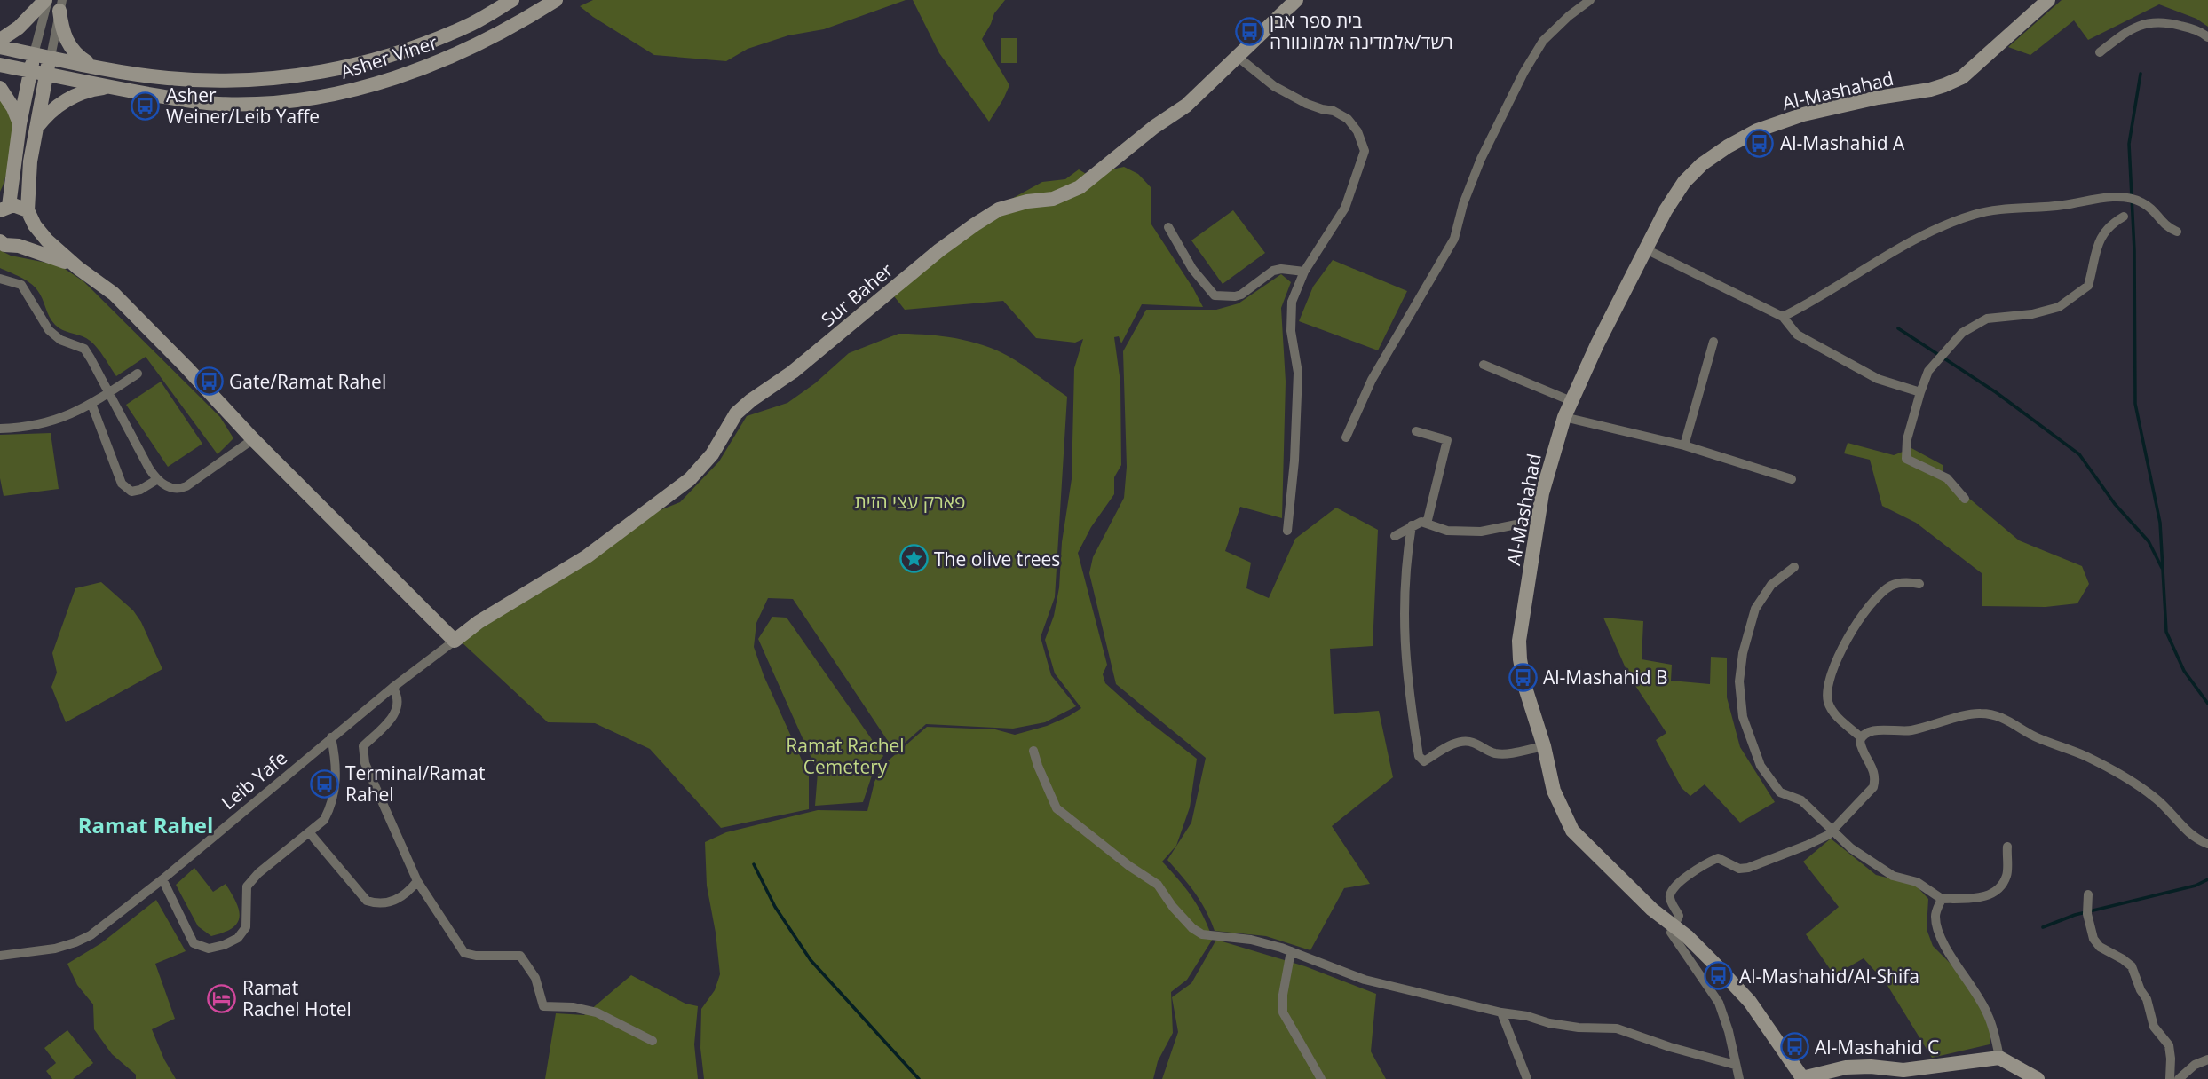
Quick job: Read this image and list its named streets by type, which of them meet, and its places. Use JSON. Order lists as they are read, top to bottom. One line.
{"streets":{"street":["Asher Viner","Al-Mashahad","Sur Baher","Leib Yafe"]},"crossings":[["Sur Baher","Leib Yafe"]],"districts":["Ramat Rahel"],"parks":["פארק עצי הזית","Ramat Rachel Cemetery"],"places":{"bus stop":["בית ספר אבן רשד/אלמדינה אלמונוורה","Asher Weiner/Leib Yaffe","Al-Mashahid A","Gate/Ramat Rahel","Al-Mashahid B","Terminal/Ramat Rahel","Al-Mashahid/Al-Shifa","Al-Mashahid C"],"place":["The olive trees"],"hotel":["Ramat Rachel Hotel"]}}
